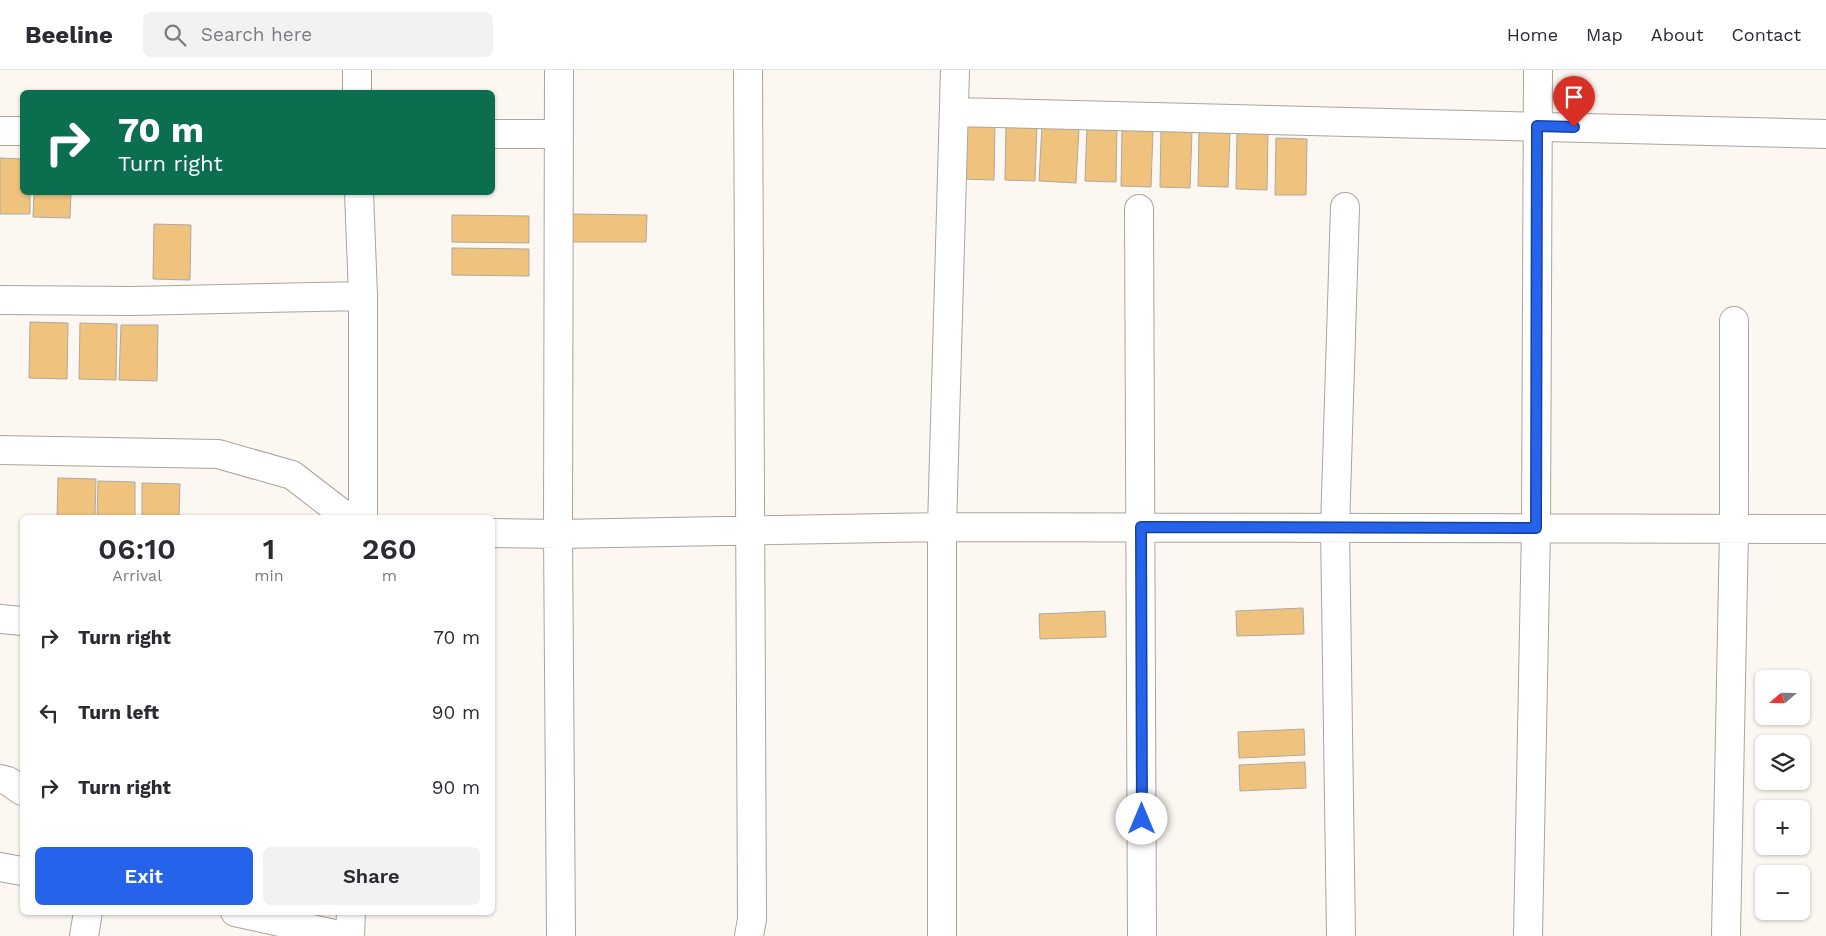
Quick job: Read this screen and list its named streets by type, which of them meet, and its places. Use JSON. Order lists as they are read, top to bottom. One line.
{"north":"left","page":{"header":"Beeline","search":"Search here","nav":["Home","Map","About","Contact"],"turn":["70 m","Turn right"],"eta":["06:10","Arrival","1","min","260","m"],"list":[{"name":"Turn right","value":"70 m"},{"name":"Turn left","value":"90 m"},{"name":"Turn right","value":"90 m"}],"map_buttons":["+","−"],"buttons":["Exit","Share"]}}
